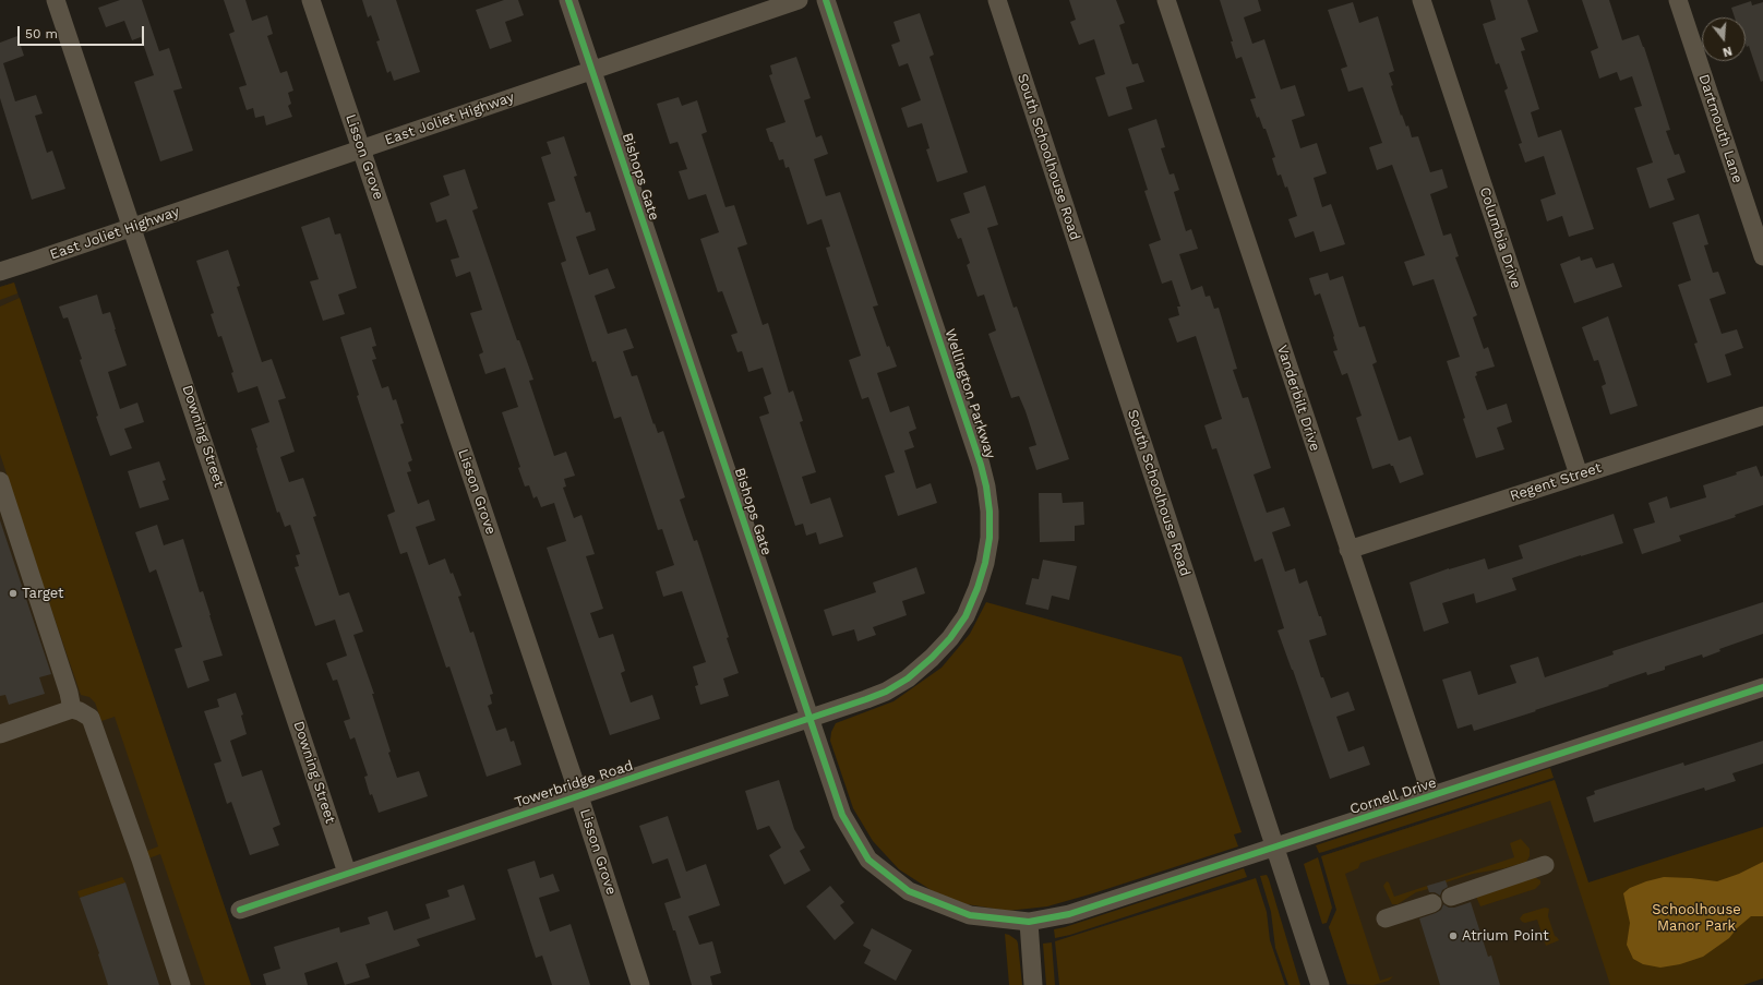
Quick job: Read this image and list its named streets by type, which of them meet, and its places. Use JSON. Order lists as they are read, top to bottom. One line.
{"streets":{"street":["East Joliet Highway","Dartmouth Lane","Lisson Grove","South Schoolhouse Road","Bishops Gate","Columbia Drive","Wellington Parkway","Vanderbilt Drive","Downing Street","Regent Street","Towerbridge Road","Cornell Drive"]},"crossings":[["East Joliet Highway","Lisson Grove"],["East Joliet Highway","Bishops Gate"],["East Joliet Highway","Downing Street"],["Lisson Grove","Towerbridge Road"],["South Schoolhouse Road","Cornell Drive"],["Bishops Gate","Wellington Parkway"],["Bishops Gate","Towerbridge Road"],["Bishops Gate","Cornell Drive"],["Columbia Drive","Regent Street"],["Wellington Parkway","Towerbridge Road"],["Vanderbilt Drive","Regent Street"],["Vanderbilt Drive","Cornell Drive"],["Downing Street","Towerbridge Road"]],"parks":["Schoolhouse Manor Park"],"places":["Target","Atrium Point"],"scale_bar":"50 m","north":"bottom"}
